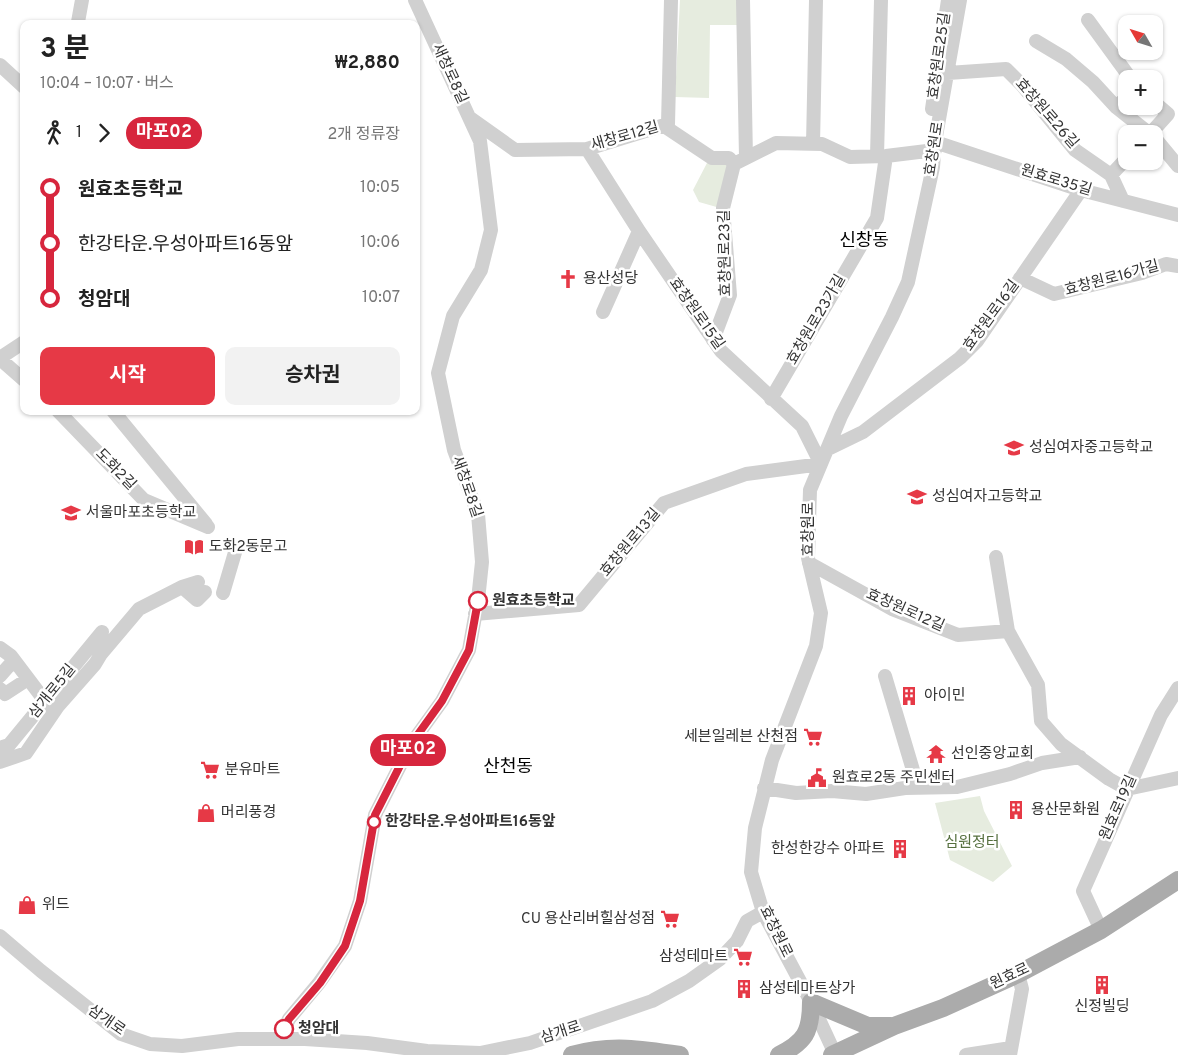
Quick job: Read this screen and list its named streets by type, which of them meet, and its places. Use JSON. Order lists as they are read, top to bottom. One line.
{"streets":{"main road":["원효로"],"street":["효창원로25길","새창로8길","효창원로26길","새창로12길","효창원로","원효로35길","효창원로23길","효창원로16가길","효창원로15길","효창원로16길","효창원로23가길","도화2길","효창원로13길","효창원로12길","삼개로5길","원효로19길","삼개로"]},"crossings":[["효창원로25길","효창원로"],["효창원로25길","원효로35길"],["새창로8길","새창로12길"],["새창로8길","효창원로13길"],["새창로8길","삼개로"],["효창원로26길","효창원로"],["새창로12길","효창원로15길"],["효창원로","원효로35길"],["효창원로","효창원로15길"],["효창원로","효창원로16길"],["효창원로","효창원로13길"],["효창원로","효창원로12길"],["효창원로","원효로"],["효창원로","삼개로"],["원효로35길","효창원로16길"],["효창원로23길","효창원로15길"],["효창원로16가길","효창원로16길"],["효창원로15길","효창원로23가길"],["효창원로15길","효창원로13길"],["원효로19길","원효로"]],"districts":["신창동","산천동"],"parks":["심원정터"],"places":{"church":["용산성당"],"school or university":["성심여자중고등학교","성심여자고등학교","서울마포초등학교"],"library":["도화2동문고"],"other":["원효초등학교","한강타운.우성아파트16동앞","청암대"],"building":["아이민","용산문화원","한성한강수 아파트","신정빌딩","삼성테마트상가"],"supermarket":["세븐일레븐 산천점","분유마트","CU 용산리버힐삼성점","삼성테마트"],"temple":["선인중앙교회"],"public building":["원효로2동 주민센터"],"shop":["머리풍경","위드"]},"lines":["bus line 마포02"],"north":"top left","page":{"on_map":"마포02","map_buttons":["+","−"],"heading":["3 분","10:04 – 10:07 · 버스","₩2,880"],"legs":["1","마포02","2개 정류장"],"list":[{"name":"원효초등학교","value":"10:05"},{"name":"한강타운.우성아파트16동앞","value":"10:06"},{"name":"청암대","value":"10:07"}],"buttons":["시작","승차권"]}}
